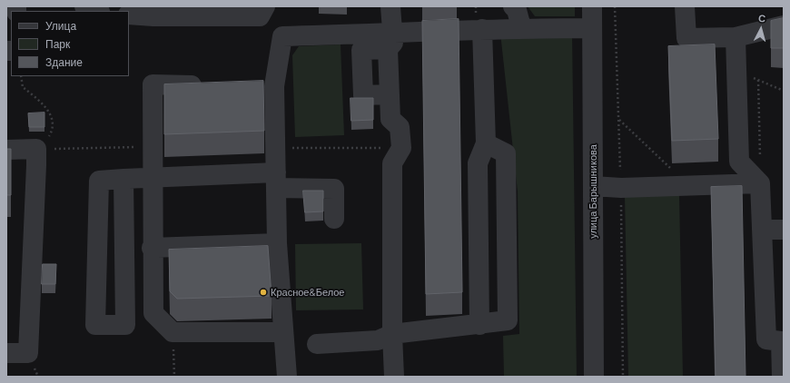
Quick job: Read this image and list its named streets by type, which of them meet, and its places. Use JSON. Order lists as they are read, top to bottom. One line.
{"streets":{"street":["улица Барышникова"]},"places":["Красное&Белое"],"legend":["Улица","Парк","Здание"],"north":"top"}
